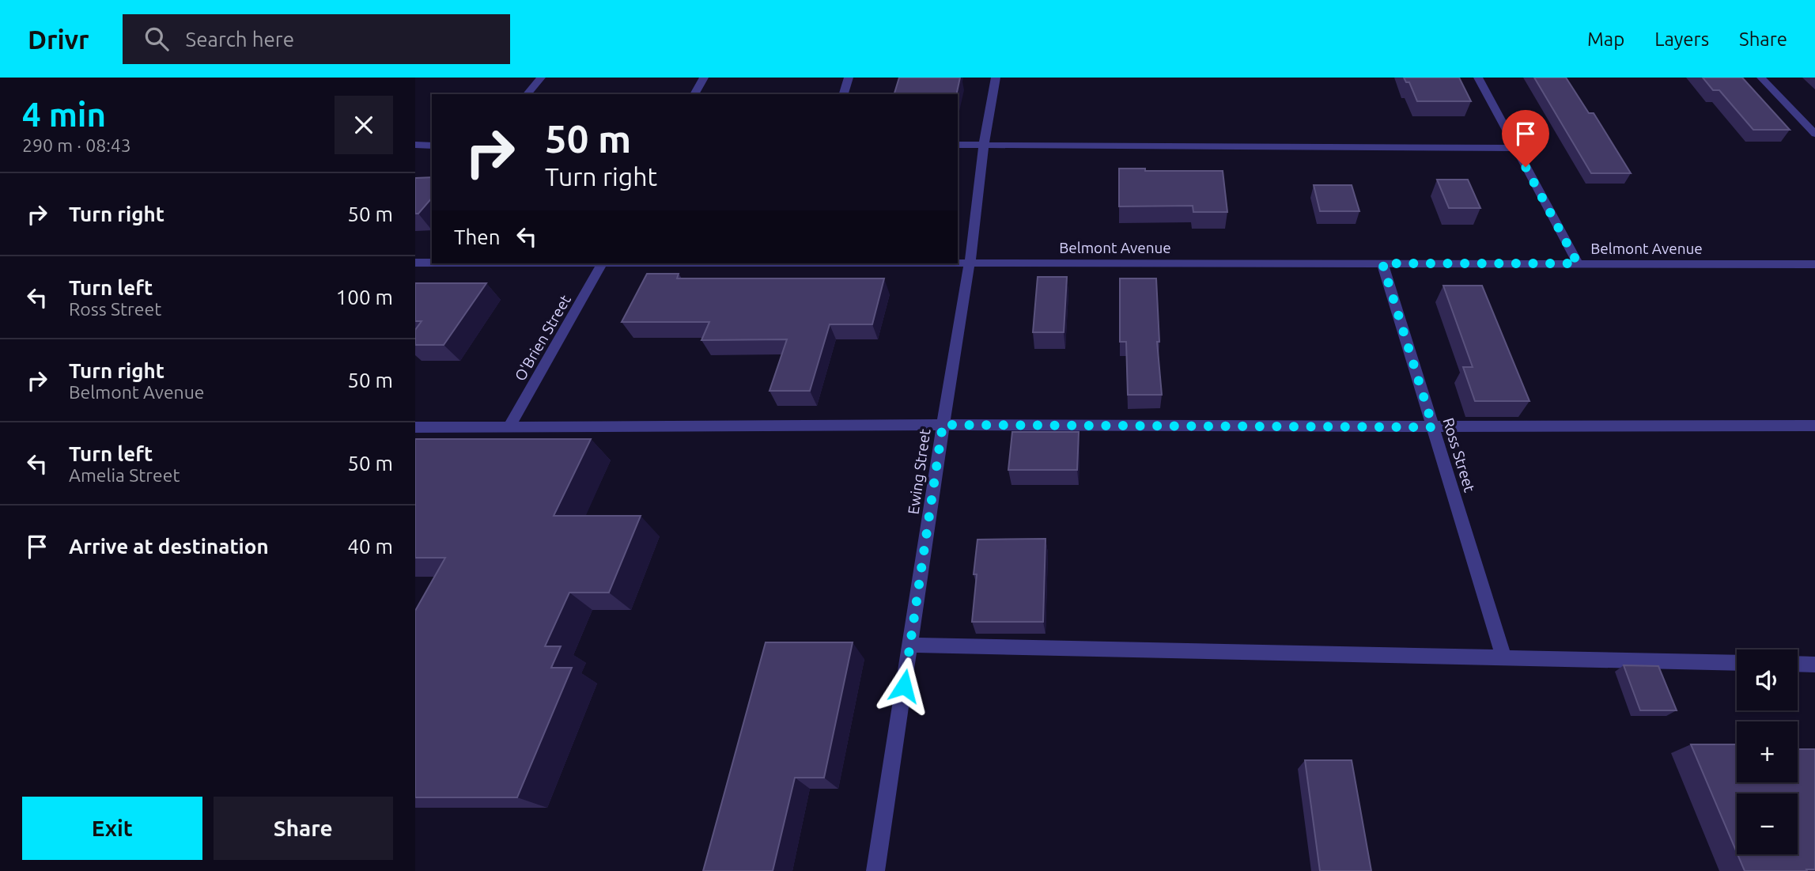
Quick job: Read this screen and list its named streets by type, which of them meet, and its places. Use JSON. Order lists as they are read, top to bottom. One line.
{"streets":{"street":["Belmont Avenue","O'Brien Street","Ross Street","Ewing Street"]},"crossings":[["Belmont Avenue","Ross Street"],["Belmont Avenue","Ewing Street"]],"page":{"header":"Drivr","search":"Search here","nav":["Map","Layers","Share"],"heading":["4 min","290 m · 08:43"],"turn":["50 m","Turn right"],"list":[{"name":"Turn right","value":"50 m"},{"name":"Turn left","note":"Ross Street","value":"100 m"},{"name":"Turn right","note":"Belmont Avenue","value":"50 m"},{"name":"Turn left","note":"Amelia Street","value":"50 m"},{"name":"Arrive at destination","value":"40 m"}],"then":"Then","map_buttons":["+","−"],"buttons":["Exit","Share"]}}
